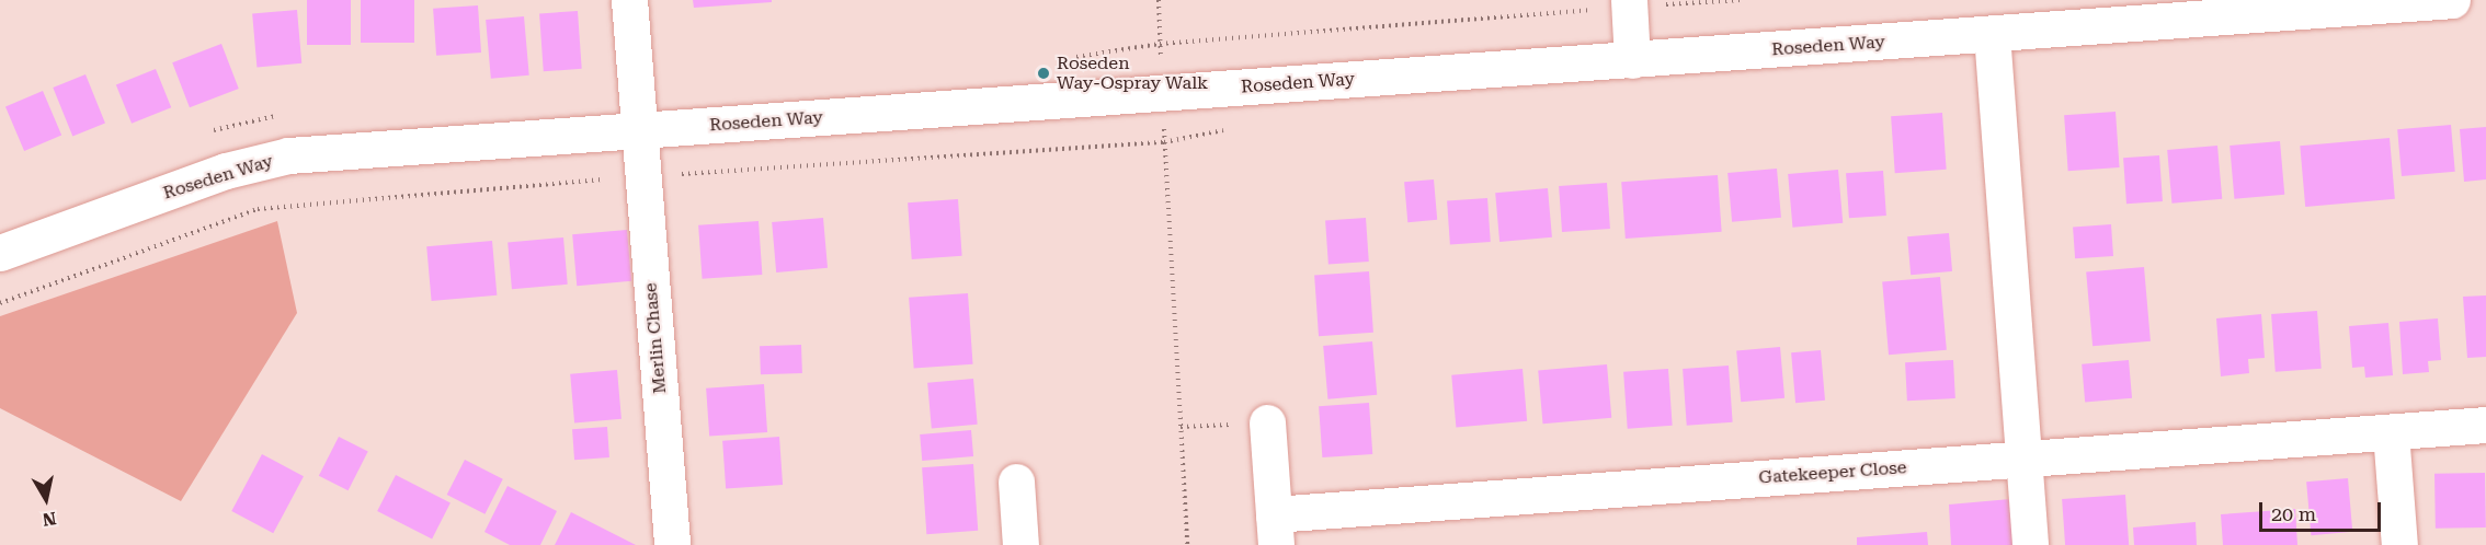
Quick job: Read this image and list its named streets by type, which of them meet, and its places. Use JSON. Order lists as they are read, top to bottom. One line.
{"streets":{"street":["Roseden Way","Merlin Chase","Gatekeeper Close"]},"crossings":[["Roseden Way","Merlin Chase"]],"places":["Roseden Way-Ospray Walk"],"scale_bar":"20 m","north":"bottom"}
